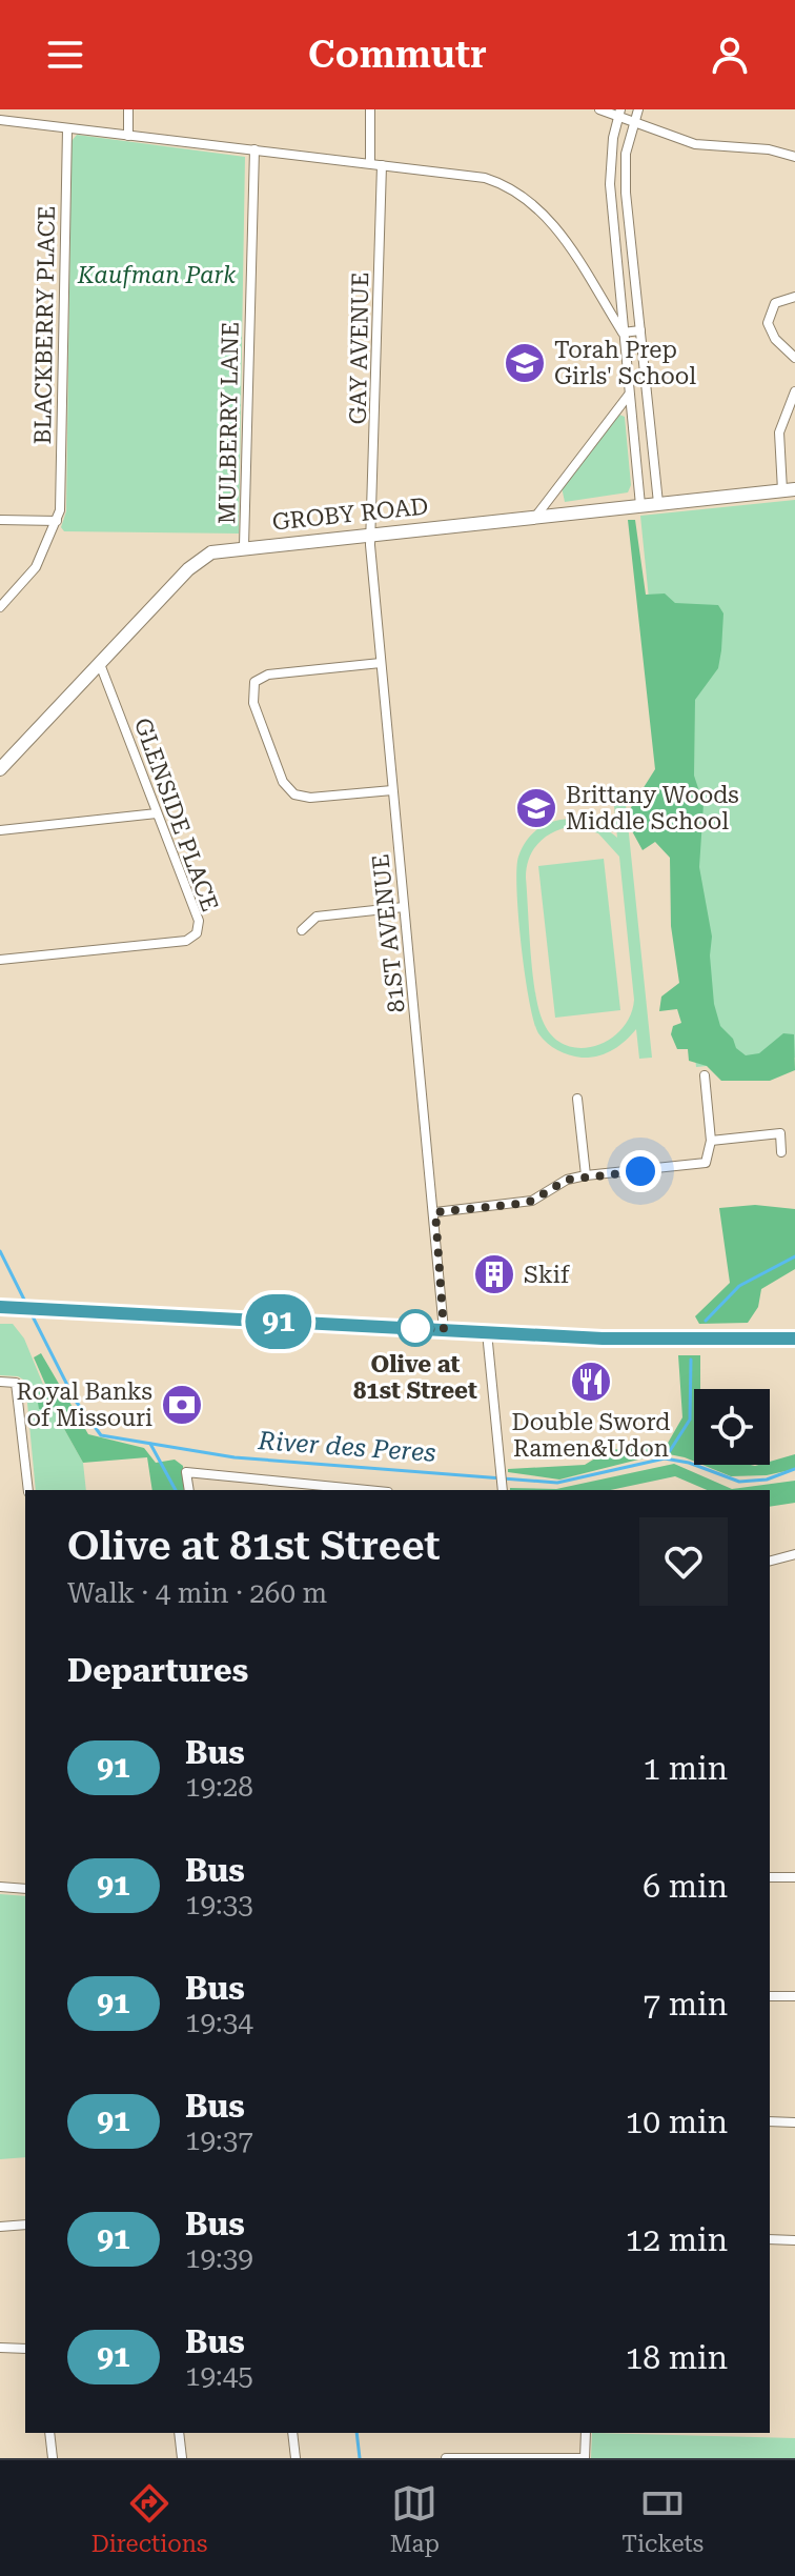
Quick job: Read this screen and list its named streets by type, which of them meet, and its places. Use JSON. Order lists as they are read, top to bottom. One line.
{"streets":{"street":["BLACKBERRY PLACE","GAY AVENUE","MULBERRY LANE","GROBY ROAD","GLENSIDE PLACE","81ST AVENUE"]},"crossings":[["GAY AVENUE","GROBY ROAD"],["GAY AVENUE","81ST AVENUE"],["MULBERRY LANE","GROBY ROAD"],["GROBY ROAD","GLENSIDE PLACE"],["GROBY ROAD","81ST AVENUE"]],"water":["River des Peres"],"parks":["Kaufman Park"],"places":{"school or university":["Torah Prep Girls' School","Brittany Woods Middle School"],"building":["Skif"],"other":["Olive at 81st Street"],"restaurant":["Double Sword Ramen&Udon"],"bank":["Royal Banks of Missouri"]},"lines":["bus line 91"],"page":{"header":"Commutr","on_map":"91","heading":[["Olive at 81st Street","Walk · 4 min · 260 m"],"Departures"],"list":[{"mark":"91","name":"Bus","note":"19:28","value":"1 min"},{"mark":"91","name":"Bus","note":"19:33","value":"6 min"},{"mark":"91","name":"Bus","note":"19:34","value":"7 min"},{"mark":"91","name":"Bus","note":"19:37","value":"10 min"},{"mark":"91","name":"Bus","note":"19:39","value":"12 min"},{"mark":"91","name":"Bus","note":"19:45","value":"18 min"}],"tabs":["Directions","Map","Tickets"]}}
